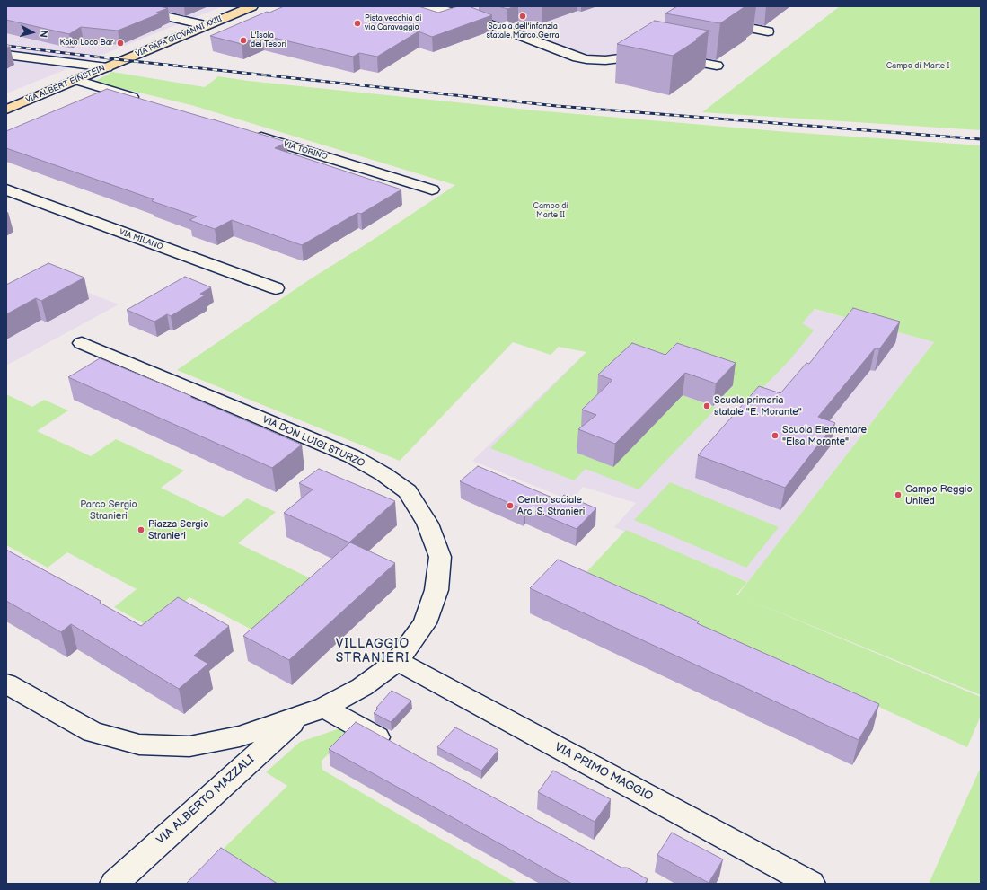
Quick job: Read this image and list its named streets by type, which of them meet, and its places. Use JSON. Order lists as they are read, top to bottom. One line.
{"streets":{"main road":["VIA PAPA GIOVANNI XXIII","VIA ALBERT EINSTEIN"],"street":["VIA TORINO","VIA MILANO","VIA DON LUIGI STURZO","VIA PRIMO MAGGIO","VIA ALBERTO MAZZALI"]},"crossings":[["VIA PAPA GIOVANNI XXIII","VIA ALBERT EINSTEIN"],["VIA DON LUIGI STURZO","VIA PRIMO MAGGIO"],["VIA DON LUIGI STURZO","VIA ALBERTO MAZZALI"]],"districts":["VILLAGGIO STRANIERI"],"parks":["Campo di Marte I","Campo di Marte II","Parco Sergio Stranieri"],"places":["Scuola dell'infanzia statale Marco Gerra","Pista vecchia di via Caravaggio","L'Isola dei Tesori","Koko Loco Bar","Scuola primaria statale \"E. Morante\"","Scuola Elementare \"Elsa Morante\"","Campo Reggio United","Centro sociale Arci S. Stranieri","Piazza Sergio Stranieri"],"north":"right"}
